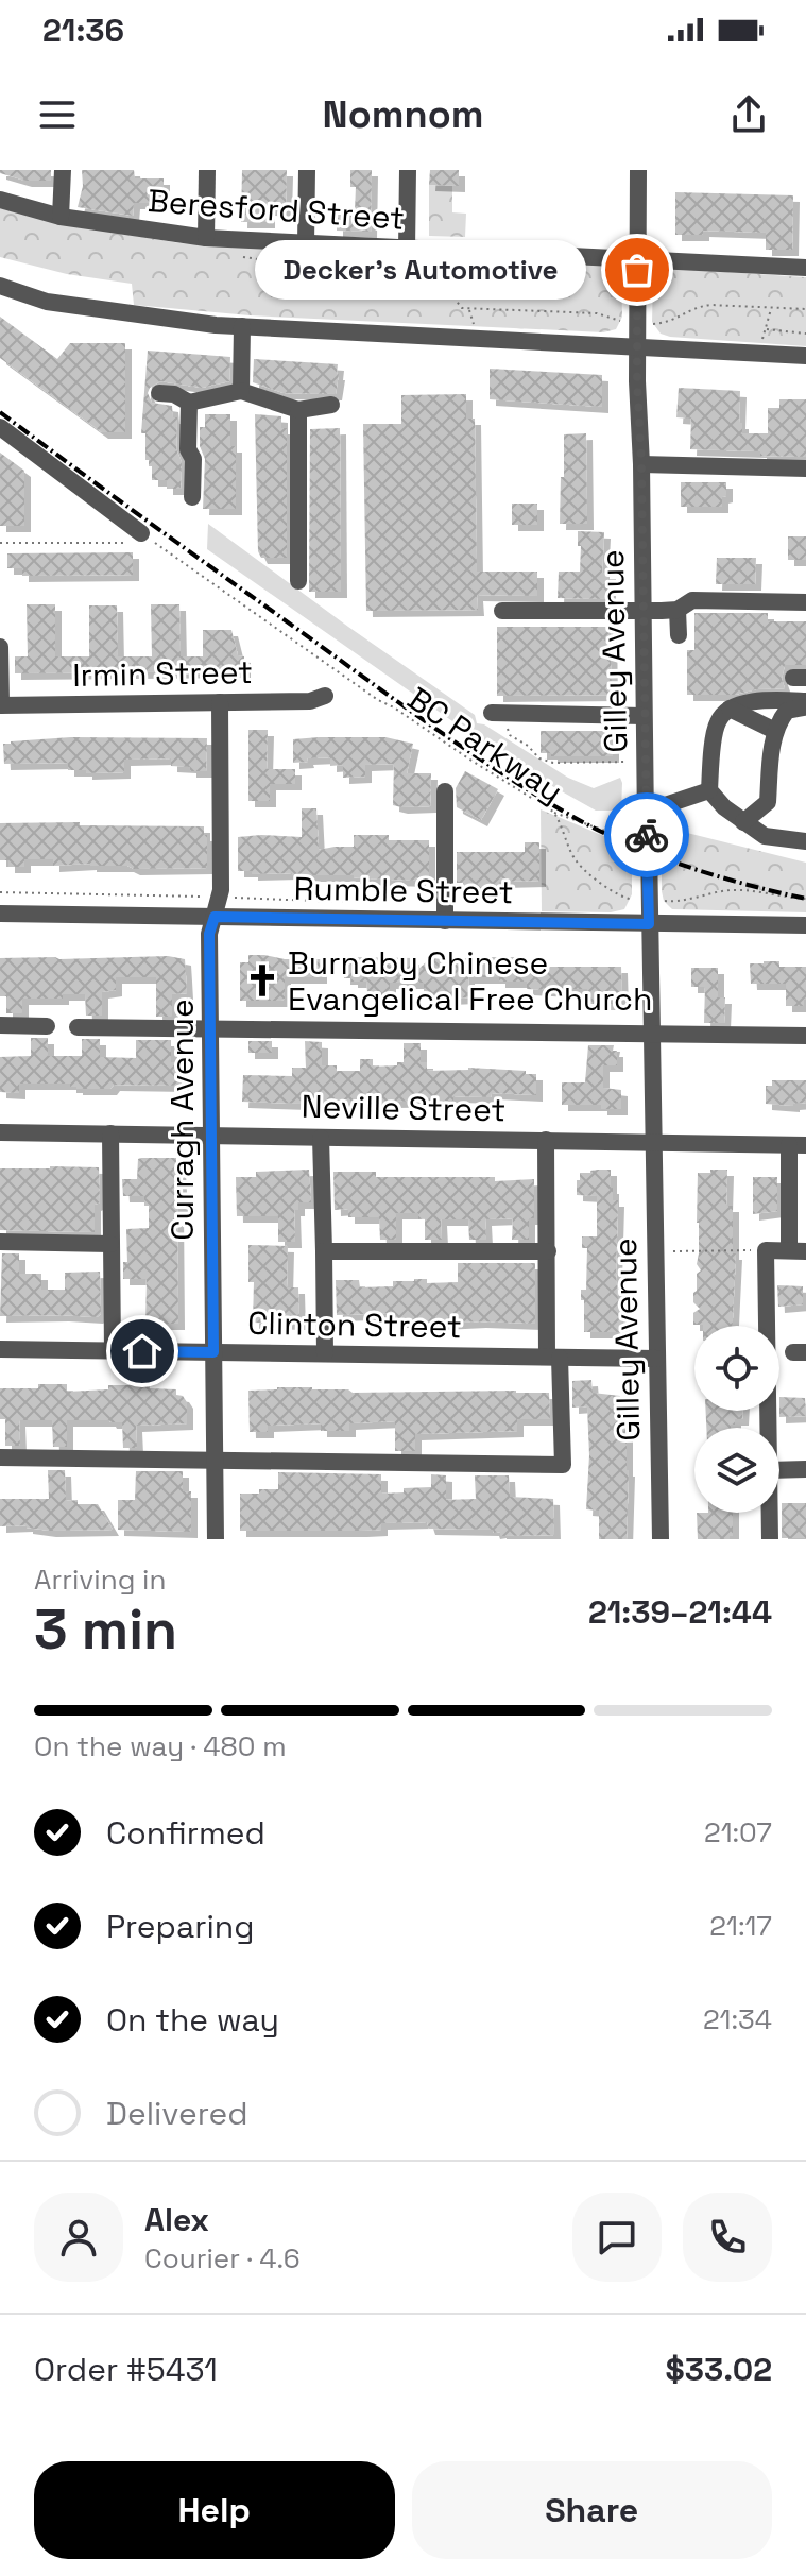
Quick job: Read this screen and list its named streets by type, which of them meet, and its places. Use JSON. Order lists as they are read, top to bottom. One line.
{"streets":{"street":["Beresford Street","Gilley Avenue","Irmin Street","Rumble Street","Neville Street","Curragh Avenue","Clinton Street"],"path":["BC Parkway"]},"crossings":[["Beresford Street","Gilley Avenue"],["Gilley Avenue","Rumble Street"],["Gilley Avenue","Neville Street"],["Gilley Avenue","Clinton Street"],["Irmin Street","Curragh Avenue"],["Rumble Street","Curragh Avenue"],["Neville Street","Curragh Avenue"],["Curragh Avenue","Clinton Street"]],"places":{"other":["Decker's Automotive"],"church":["Burnaby Chinese Evangelical Free Church"]},"page":{"status":"21:36","header":"Nomnom","bubble":"Decker's Automotive","heading":["3 min","Arriving in","21:39–21:44"],"panel":["Alex","Courier · 4.6","Order #5431","$33.02"],"bar":"On the way · 480 m","list":[["Confirmed","21:07"],["Preparing","21:17"],["On the way","21:34"],"Delivered"],"buttons":["Help","Share"]}}
